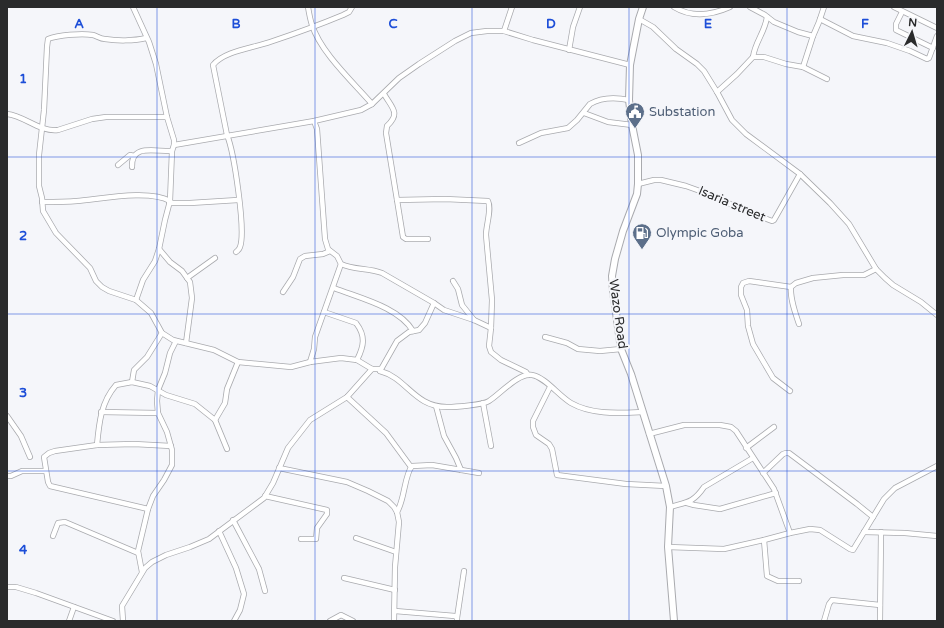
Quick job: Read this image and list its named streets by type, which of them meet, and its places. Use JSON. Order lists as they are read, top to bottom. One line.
{"streets":{"main road":["Wazo Road"],"street":["Isaria street"]},"crossings":[["Isaria street","Wazo Road"]],"places":{"public building":["Substation"],"fuel station":["Olympic Goba"]},"north":"top","grid":{"columns":["A","B","C","D","E","F"],"rows":["1","2","3","4"]}}
